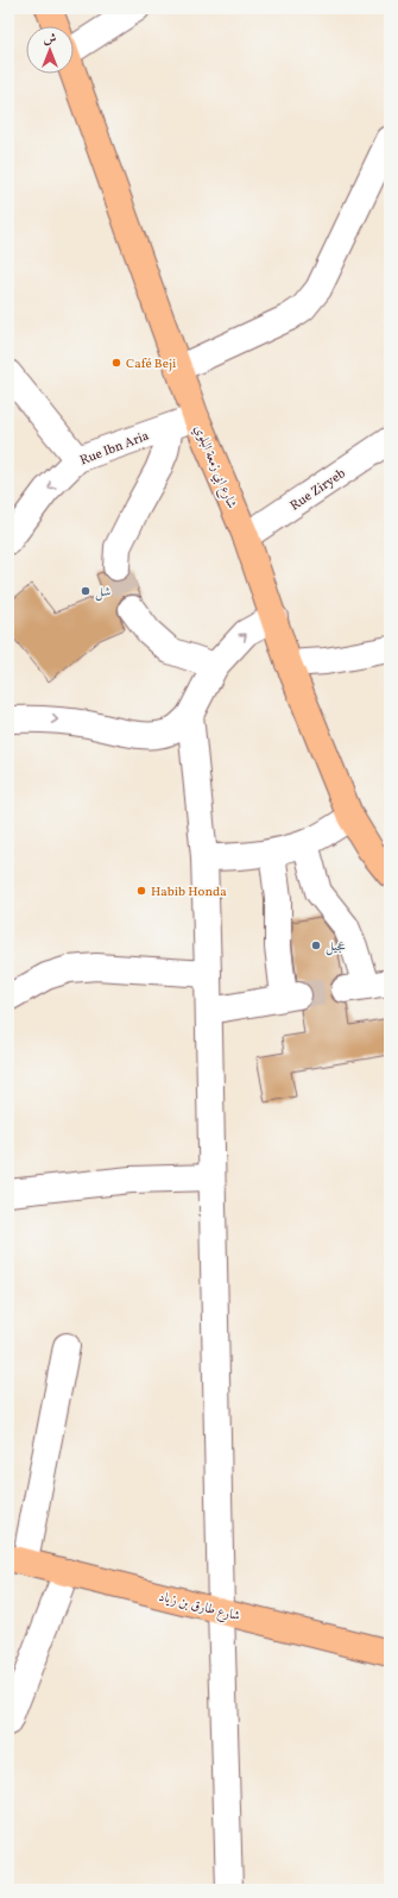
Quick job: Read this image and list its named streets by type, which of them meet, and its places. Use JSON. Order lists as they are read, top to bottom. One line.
{"streets":{"main road":["شارع ابي زمعة البلوي","شارع طارق بن زياد"],"street":["Rue Ibn Aria","Rue Ziryeb"]},"crossings":[["Rue Ibn Aria","شارع ابي زمعة البلوي"],["شارع ابي زمعة البلوي","Rue Ziryeb"]],"places":["Café Beji","شل","Habib Honda","عجيل"],"north":"top"}
